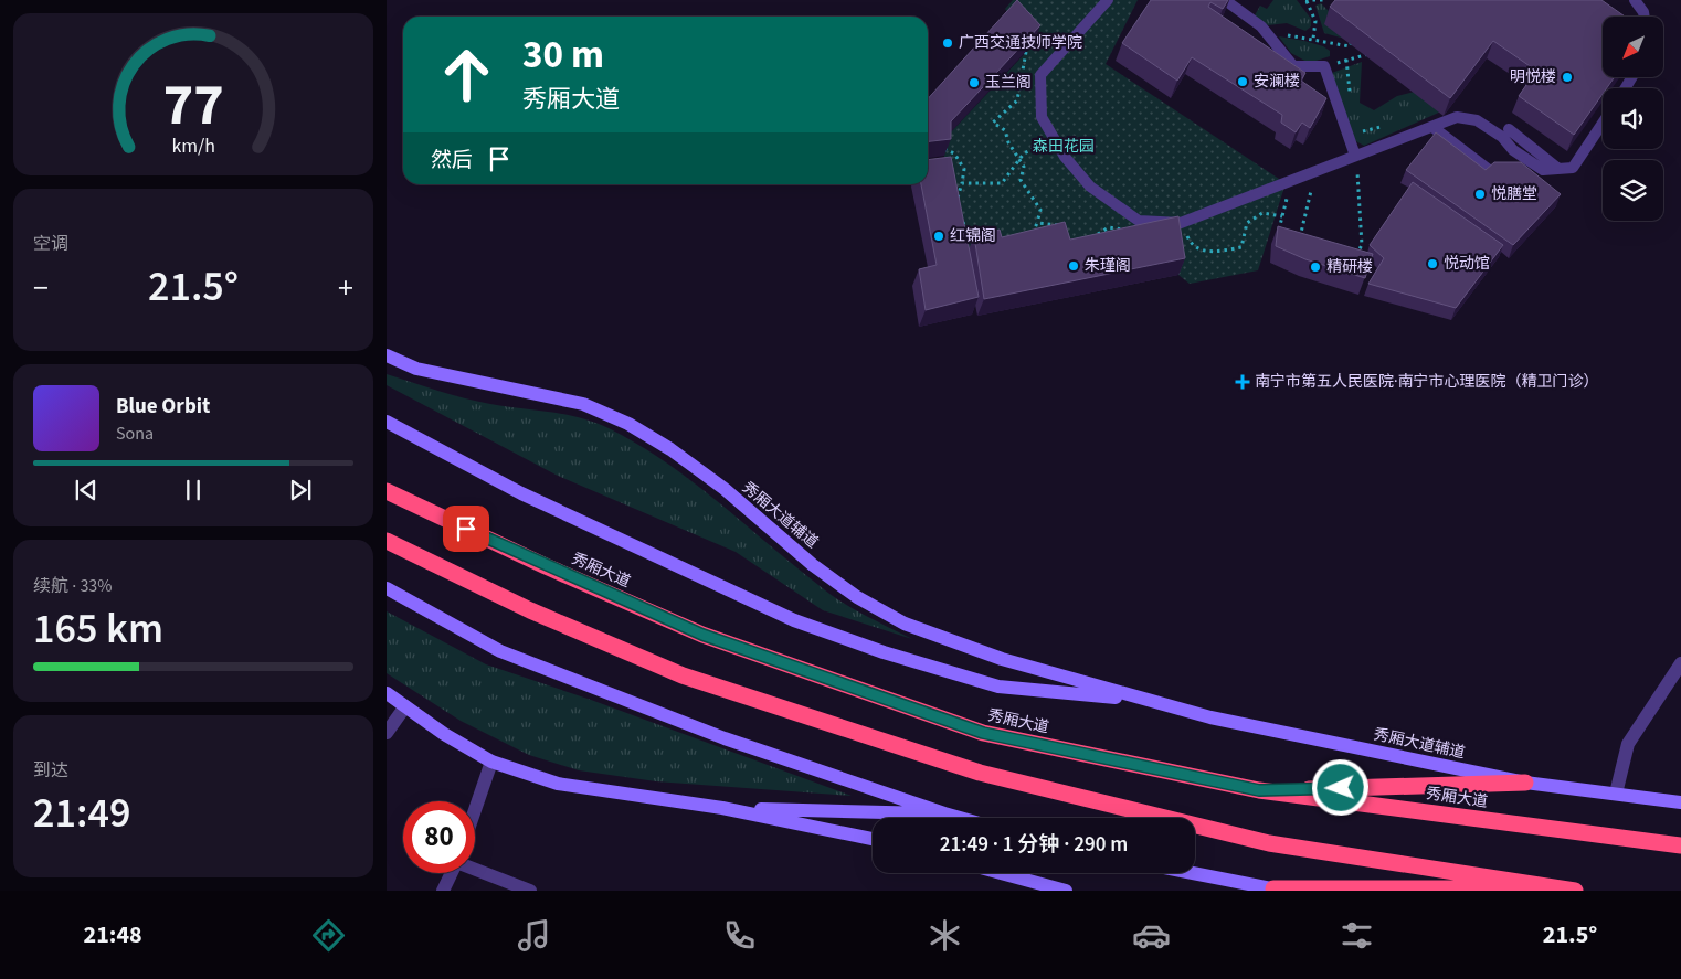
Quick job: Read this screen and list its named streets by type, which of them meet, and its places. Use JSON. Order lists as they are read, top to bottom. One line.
{"streets":{"highway":["秀厢大道"],"main road":["秀厢大道辅道"]},"parks":["森田花园"],"places":{"other":["广西交通技师学院","明悦楼","安澜楼","玉兰阁","悦膳堂","红锦阁","悦动馆","朱瑾阁","精研楼"],"health":["南宁市第五人民医院·南宁市心理医院（精卫门诊）"]},"north":"bottom left","page":{"turn":["30 m","秀厢大道"],"then":"然后","tile":["空调",["续航 · 33%","165 km"],["到达","21:49"]],"heat":["−","21.5°","+"],"song":["Blue Orbit","Sona"],"limit":"80","trip":"21:49 · 1 分钟 · 290 m","tabs":["21:48","21.5°"],"gauge":["77","km/h"]}}
